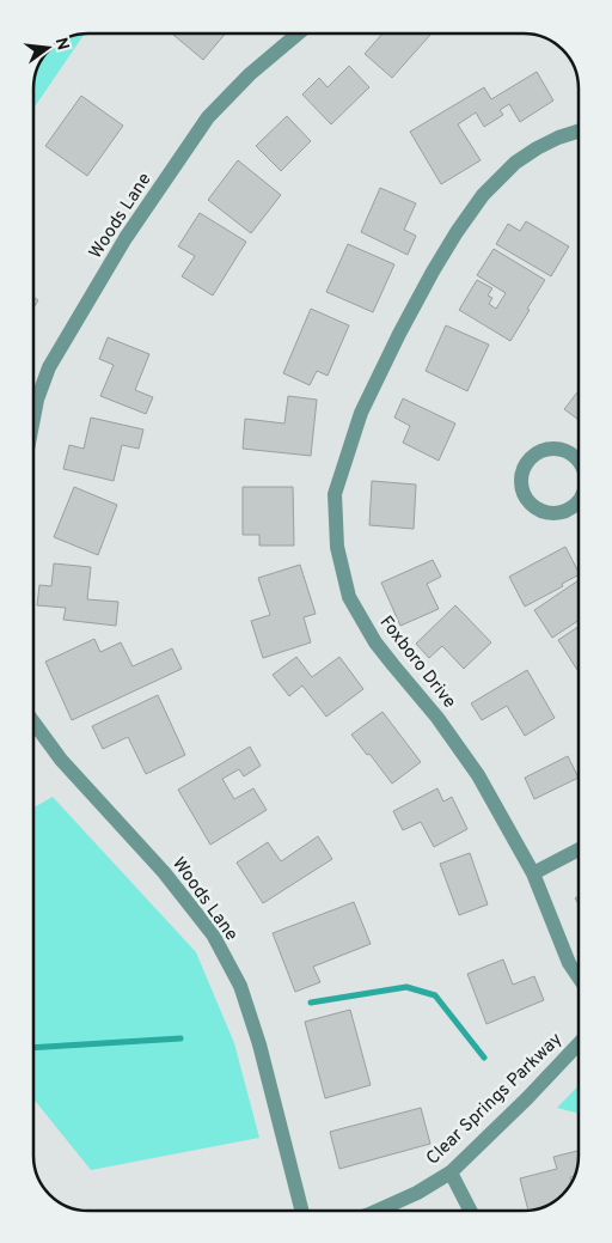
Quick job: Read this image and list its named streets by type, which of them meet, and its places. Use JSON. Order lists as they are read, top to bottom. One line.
{"streets":{"street":["Woods Lane","Foxboro Drive","Clear Springs Parkway"]},"north":"right"}
